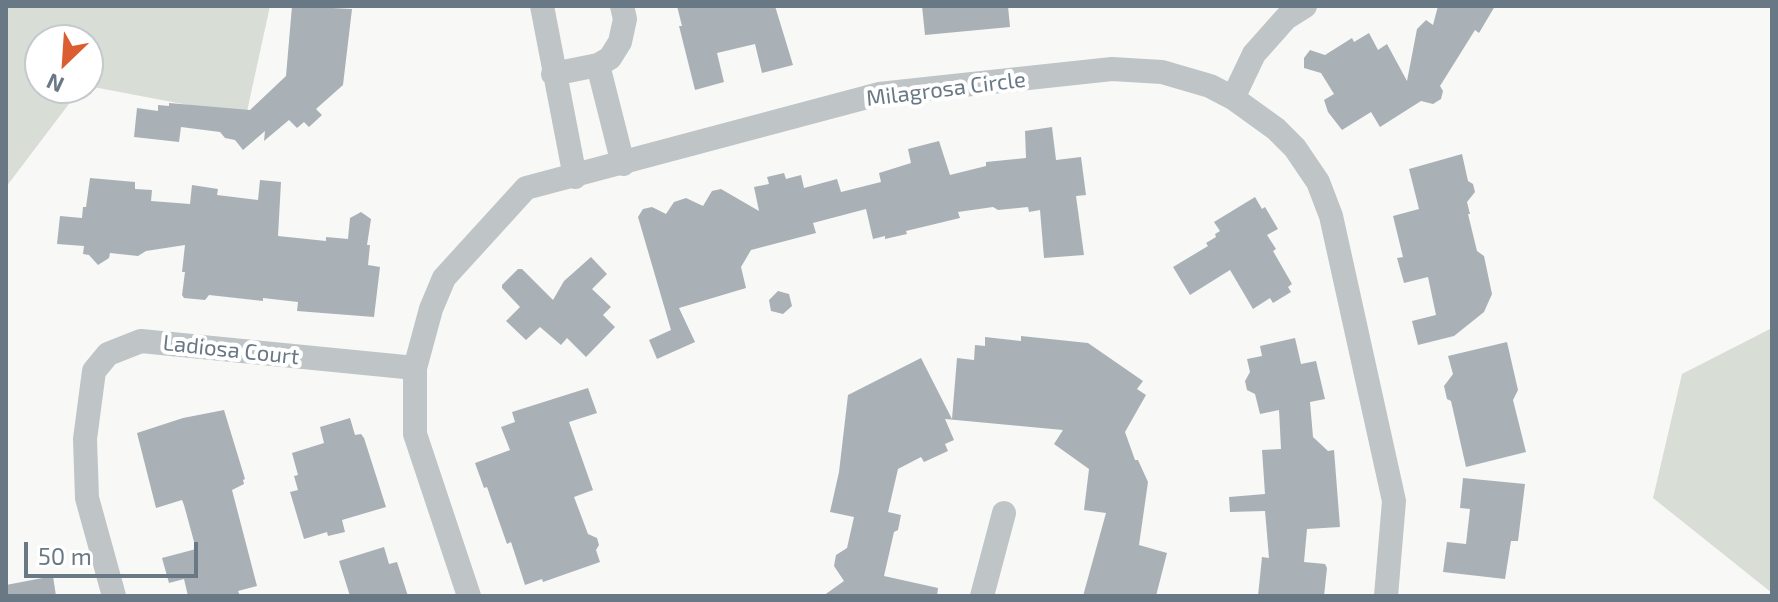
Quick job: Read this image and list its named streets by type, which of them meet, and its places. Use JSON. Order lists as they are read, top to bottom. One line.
{"streets":{"street":["Milagrosa Circle","Ladiosa Court"]},"crossings":[["Milagrosa Circle","Ladiosa Court"]],"scale_bar":"50 m","north":"bottom left"}
